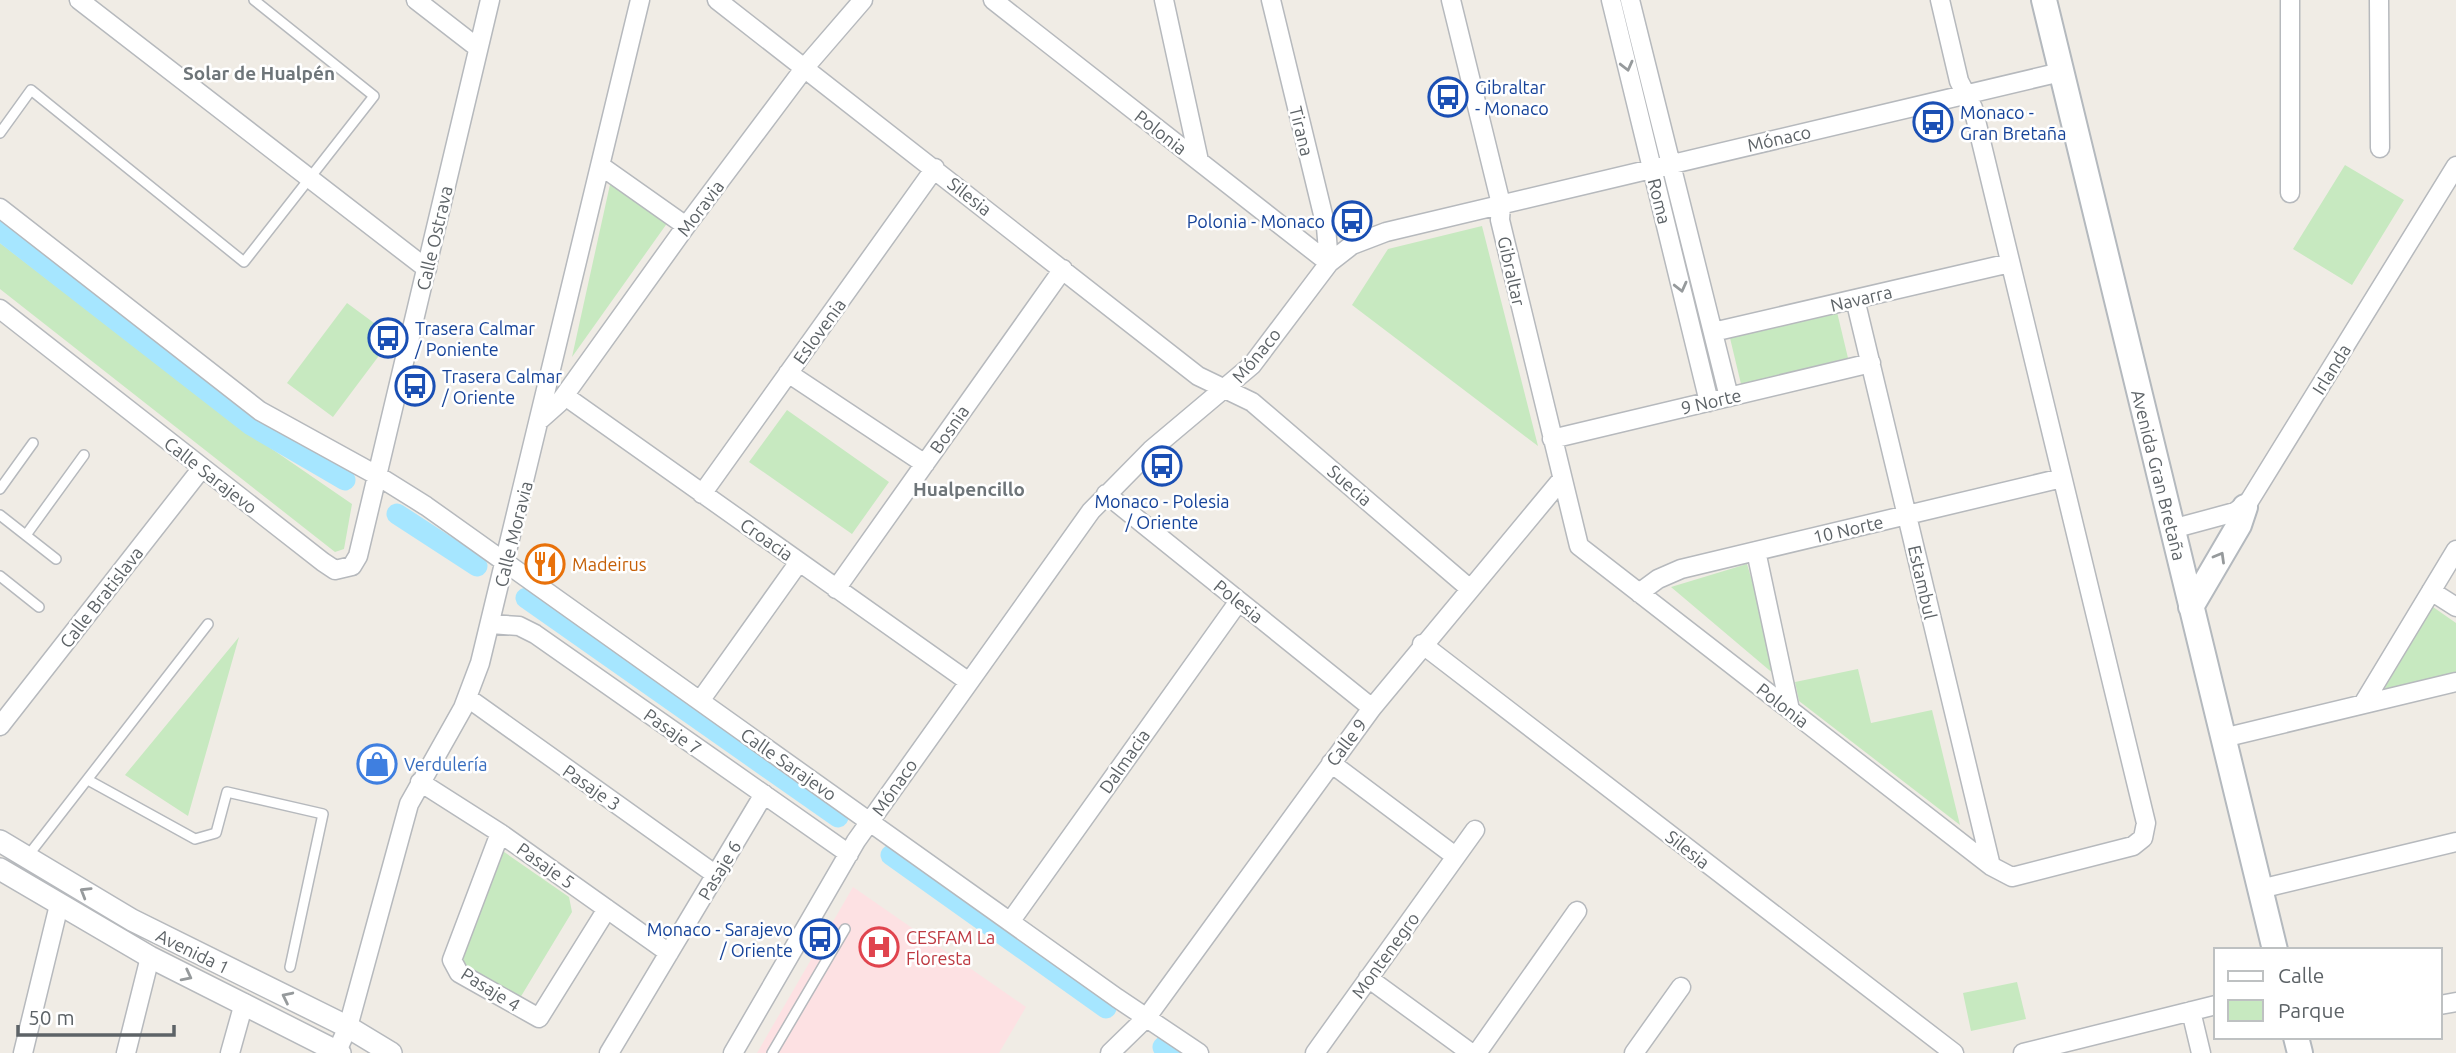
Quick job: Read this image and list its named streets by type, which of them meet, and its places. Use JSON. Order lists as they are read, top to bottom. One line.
{"streets":{"main road":["Avenida Gran Bretaña"],"street":["Tirana","Polonia","Mónaco","Silesia","Roma","Moravia","Calle Ostrava","Gibraltar","Navarra","Eslovenia","Irlanda","9 Norte","Bosnia","Calle Sarajevo","Suecia","10 Norte","Calle Moravia","Croacia","Estambul","Calle Bratislava","Polesia","Pasaje 7","Calle 9","Dalmacia","Pasaje 3","Pasaje 5","Pasaje 6","Avenida 1","Montenegro","Pasaje 4"]},"crossings":[["Tirana","Polonia"],["Tirana","Mónaco"],["Polonia","Mónaco"],["Polonia","Gibraltar"],["Polonia","10 Norte"],["Polonia","Estambul"],["Mónaco","Silesia"],["Mónaco","Roma"],["Mónaco","Gibraltar"],["Mónaco","Calle Sarajevo"],["Mónaco","Avenida Gran Bretaña"],["Mónaco","Suecia"],["Mónaco","Croacia"],["Mónaco","Polesia"],["Mónaco","Pasaje 7"],["Silesia","Moravia"],["Silesia","Eslovenia"],["Silesia","Bosnia"],["Silesia","Suecia"],["Silesia","Calle 9"],["Roma","Navarra"],["Roma","9 Norte"],["Moravia","Calle Moravia"],["Moravia","Croacia"],["Calle Ostrava","Calle Sarajevo"],["Gibraltar","9 Norte"],["Gibraltar","Calle 9"],["Navarra","Estambul"],["Eslovenia","Croacia"],["9 Norte","Estambul"],["Bosnia","Croacia"],["Calle Sarajevo","Calle Moravia"],["Calle Sarajevo","Calle Bratislava"],["Calle Sarajevo","Calle 9"],["Calle Sarajevo","Dalmacia"],["Suecia","Calle 9"],["10 Norte","Estambul"],["Calle Moravia","Pasaje 7"],["Calle Moravia","Pasaje 3"],["Calle Moravia","Pasaje 5"],["Calle Moravia","Avenida 1"],["Polesia","Calle 9"],["Polesia","Dalmacia"],["Pasaje 7","Pasaje 6"],["Pasaje 3","Pasaje 6"],["Pasaje 5","Pasaje 6"],["Pasaje 5","Pasaje 4"]],"districts":["Solar de Hualpén","Hualpencillo"],"places":{"bus stop":["Gibraltar - Monaco","Monaco - Gran Bretaña","Polonia - Monaco","Trasera Calmar / Poniente","Trasera Calmar / Oriente","Monaco - Polesia / Oriente","Monaco - Sarajevo / Oriente"],"restaurant":["Madeirus"],"shop":["Verdulería"],"hospital":["CESFAM La Floresta"]},"legend":["Calle","Parque"],"scale_bar":"50 m"}
